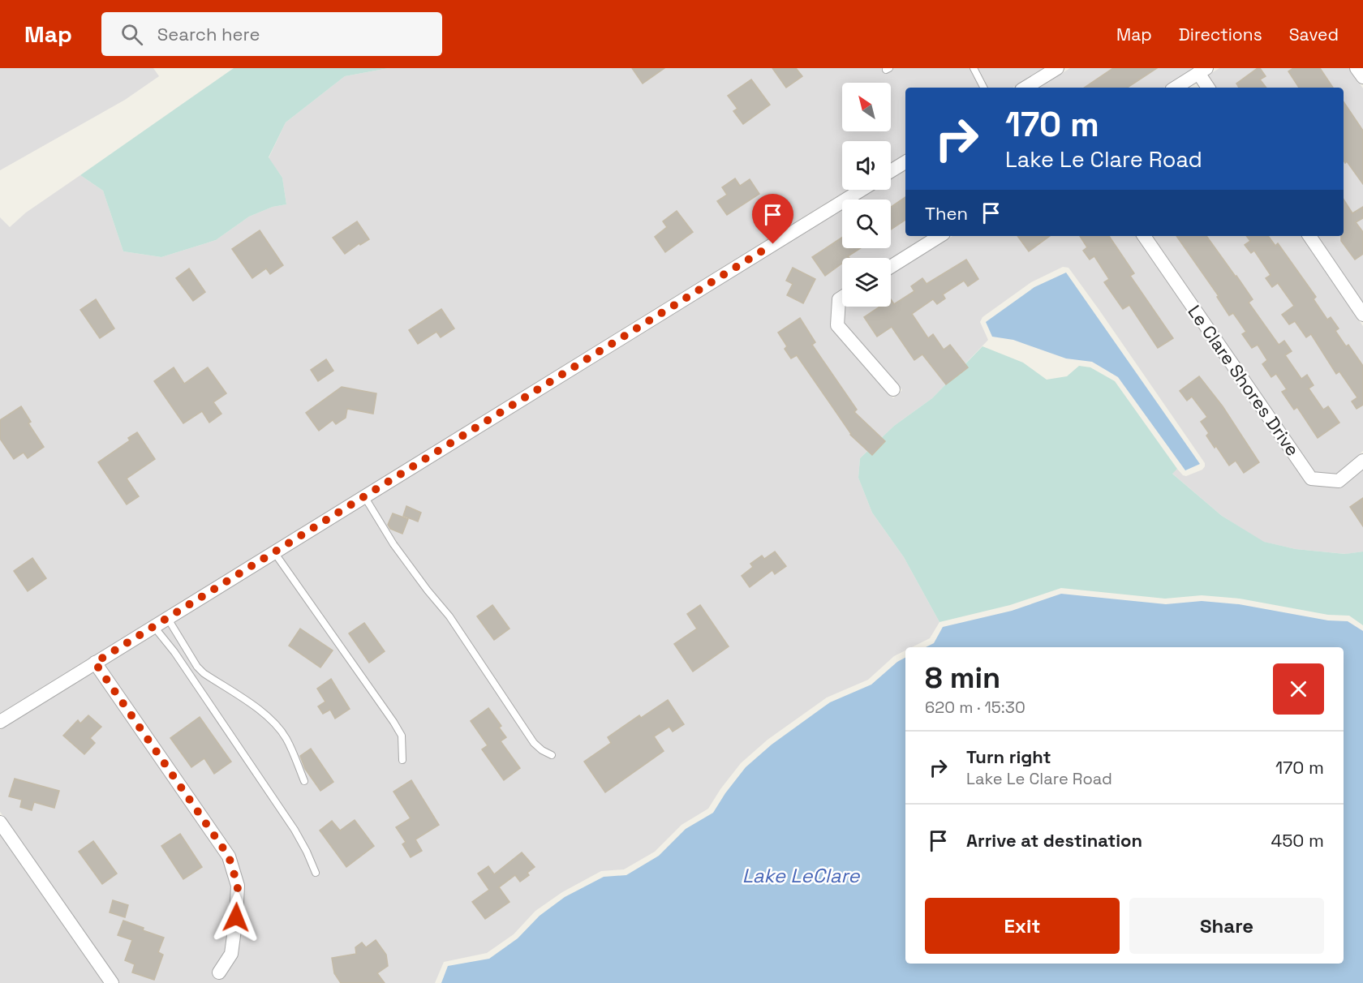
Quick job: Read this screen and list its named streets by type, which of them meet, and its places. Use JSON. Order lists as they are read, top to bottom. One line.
{"streets":{"street":["Le Clare Shores Drive"]},"water":["Lake LeClare"],"north":"top left","page":{"header":"Map","search":"Search here","nav":["Map","Directions","Saved"],"turn":["170 m","Lake Le Clare Road"],"then":"Then","heading":["8 min","620 m · 15:30"],"list":[{"name":"Turn right","note":"Lake Le Clare Road","value":"170 m"},{"name":"Arrive at destination","value":"450 m"}],"buttons":["Exit","Share"]}}
